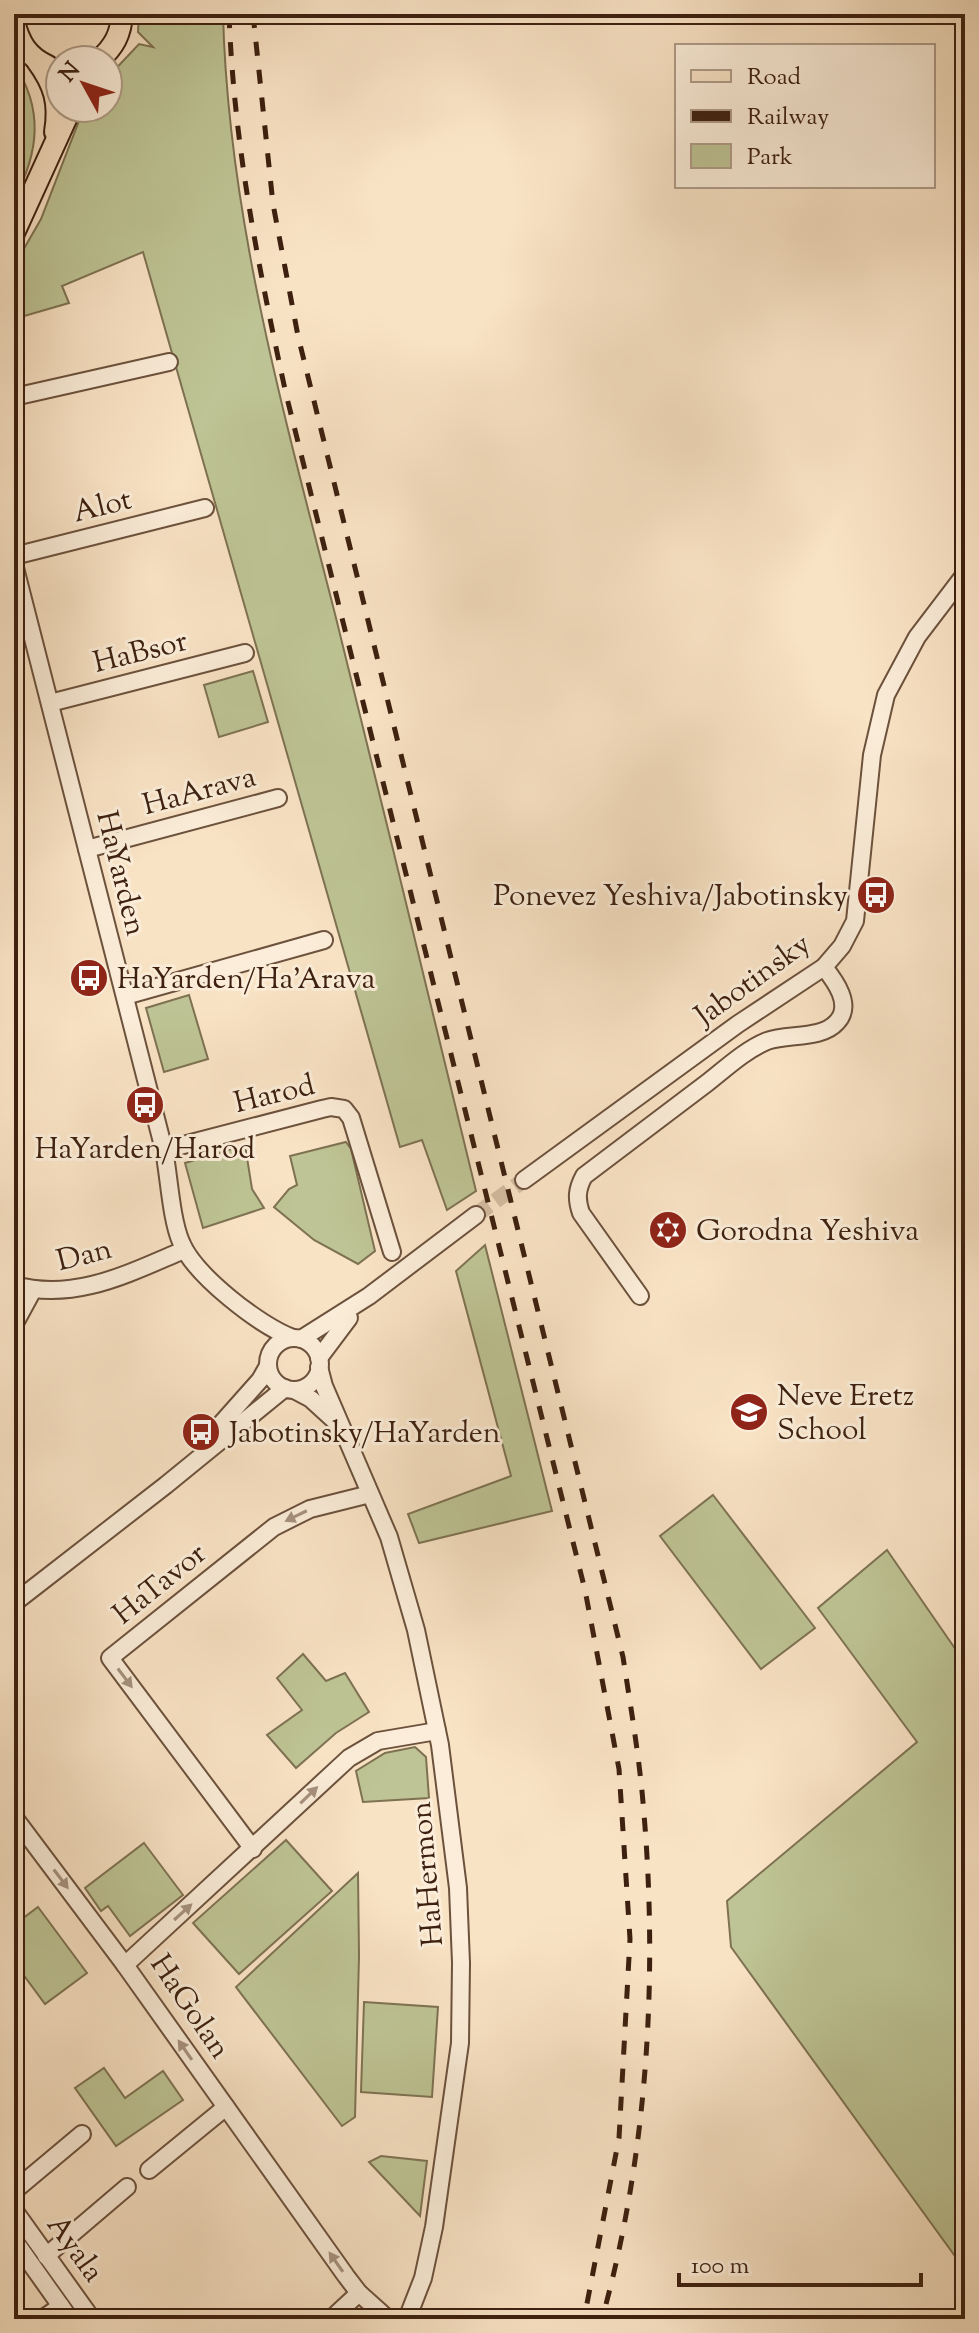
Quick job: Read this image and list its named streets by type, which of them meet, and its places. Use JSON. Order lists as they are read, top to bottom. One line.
{"streets":{"street":["Alot","HaBsor","HaArava","HaYarden","Jabotinsky","Harod","Dan","HaTavor","HaHermon","HaGolan","Ayala"]},"crossings":[["HaBsor","HaYarden"],["HaArava","HaYarden"],["HaYarden","Harod"],["HaYarden","Dan"],["HaTavor","HaHermon"],["HaTavor","HaGolan"],["HaHermon","HaGolan"]],"places":{"bus stop":["Ponevez Yeshiva/Jabotinsky","HaYarden/Ha'Arava","HaYarden/Harod","Jabotinsky/HaYarden"],"synagogue":["Gorodna Yeshiva"],"school or university":["Neve Eretz School"]},"legend":["Road","Railway","Park"],"scale_bar":"100 m","north":"top left"}
